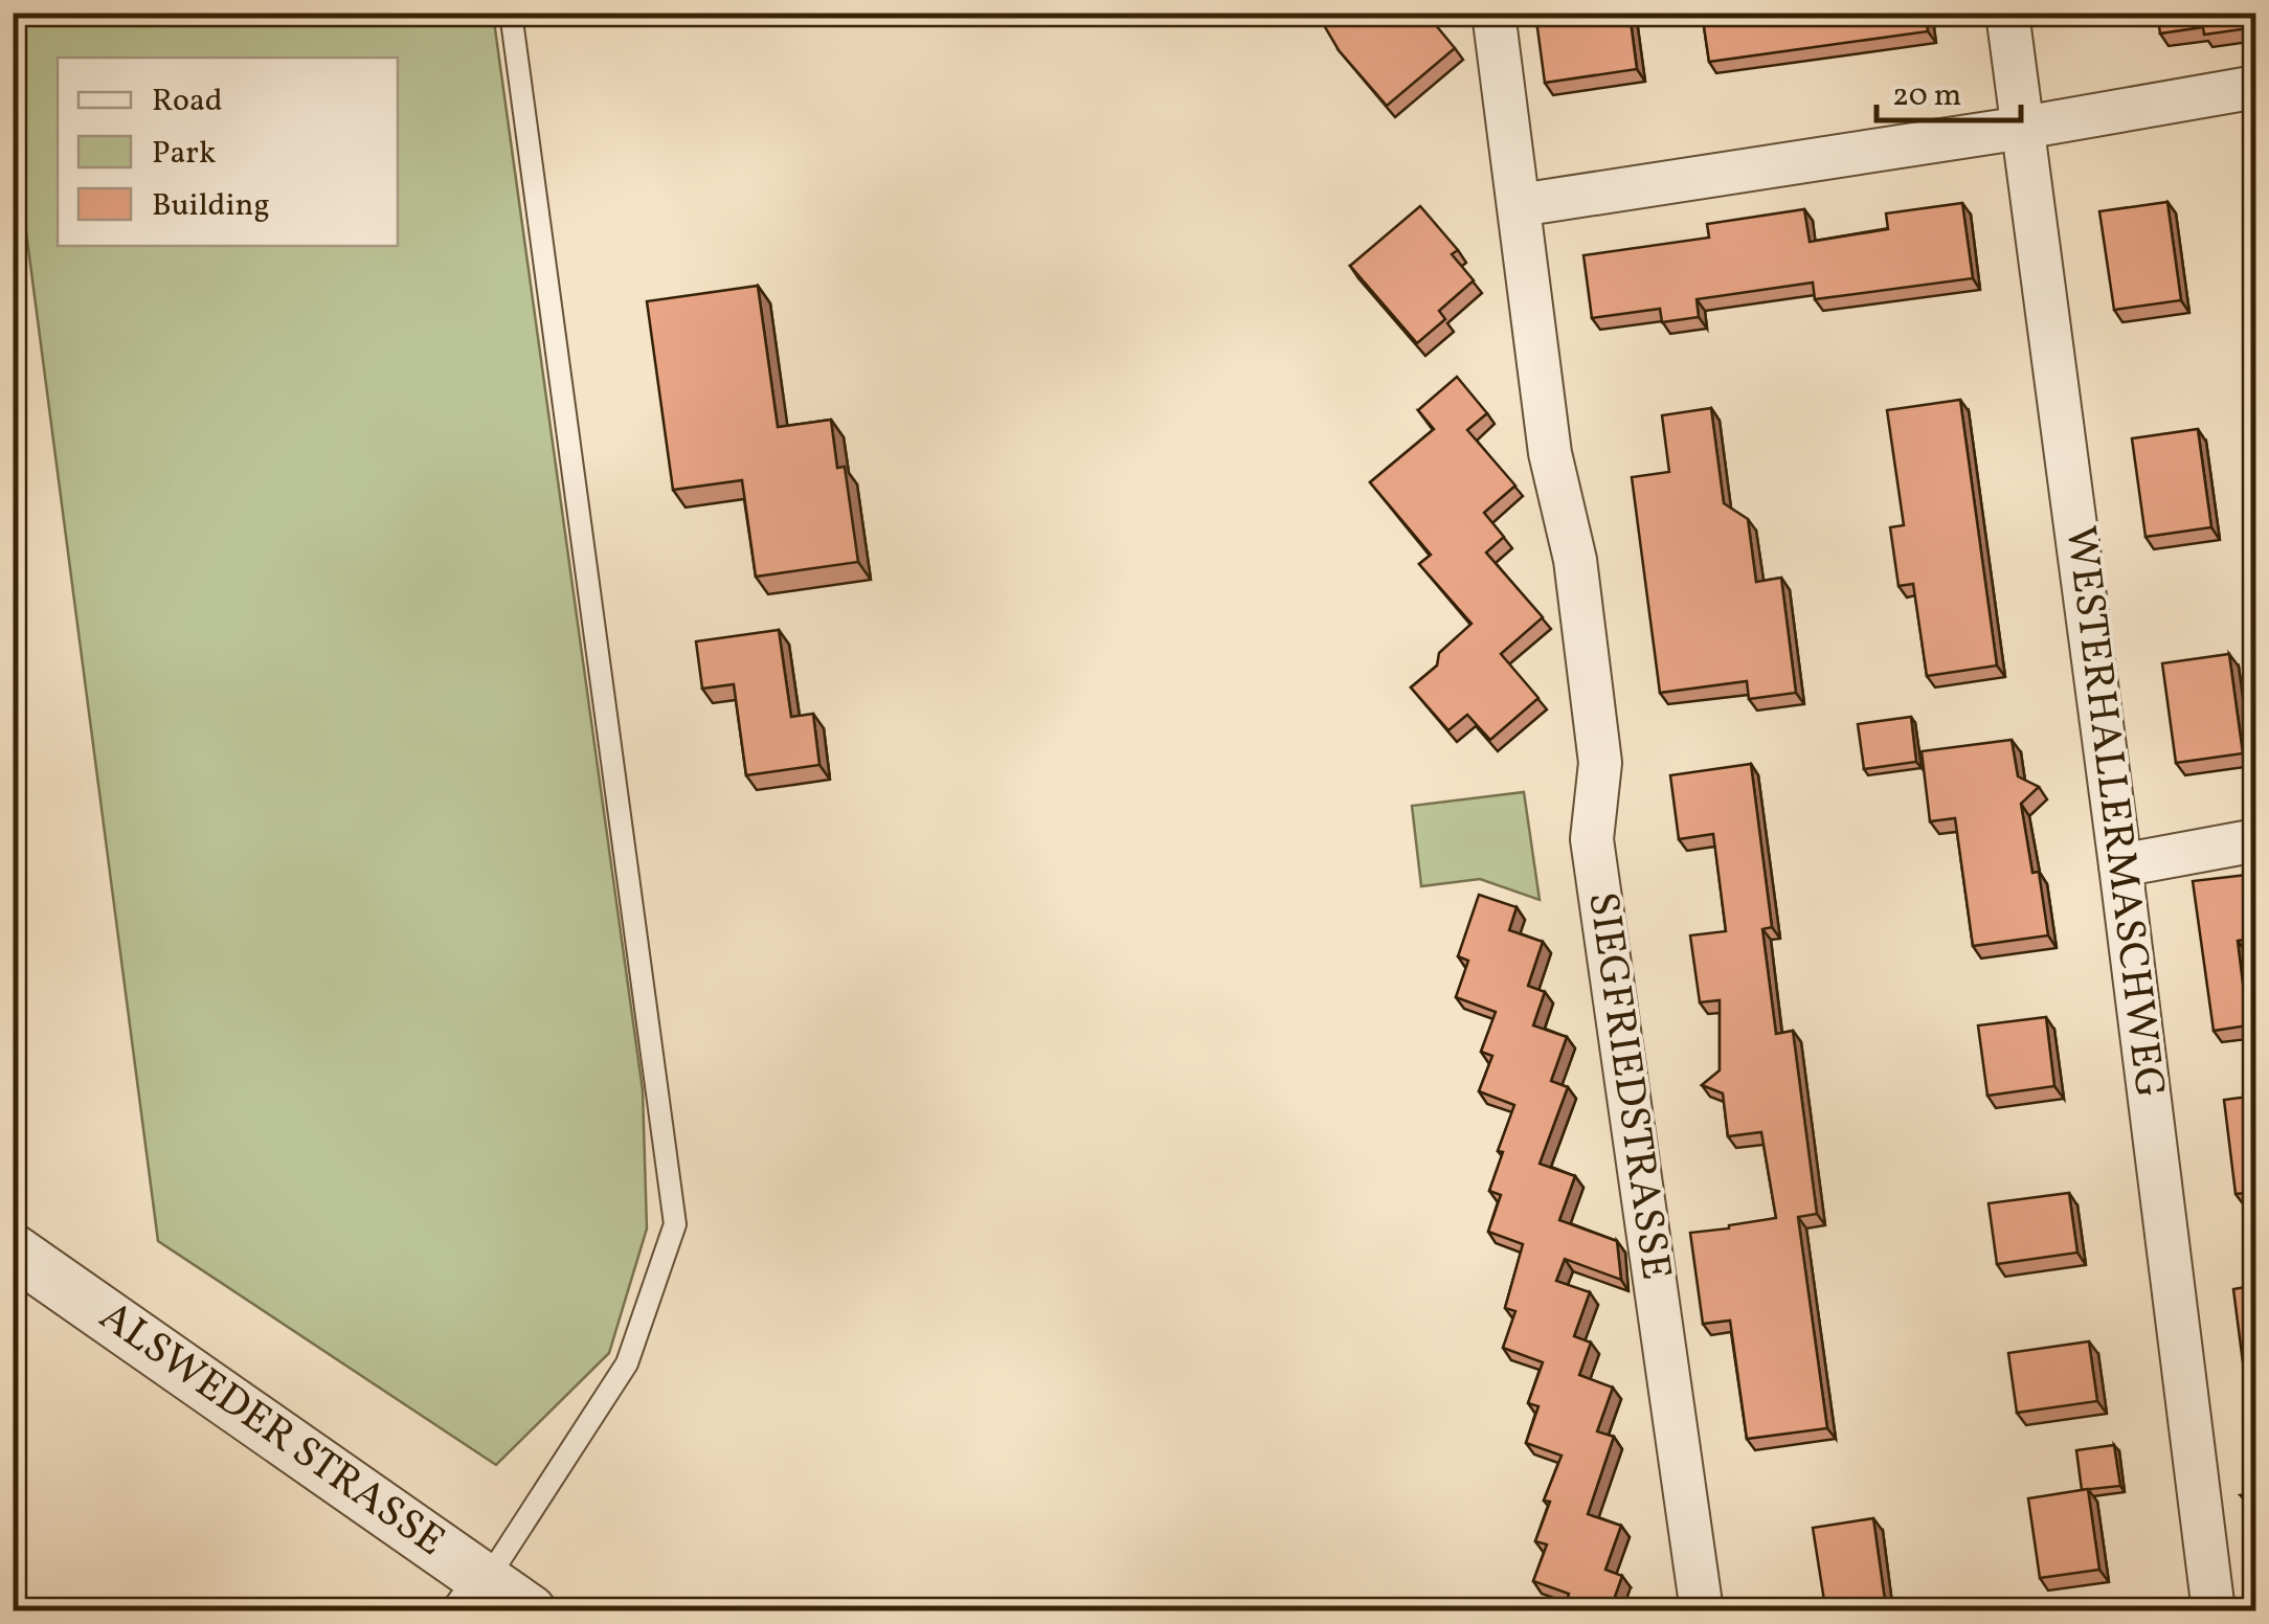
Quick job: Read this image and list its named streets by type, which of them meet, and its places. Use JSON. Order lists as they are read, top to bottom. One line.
{"streets":{"street":["WESTERHALLERMASCHWEG","SIEGFRIEDSTRASSE","ALSWEDER STRASSE"]},"legend":["Road","Park","Building"],"scale_bar":"20 m"}
